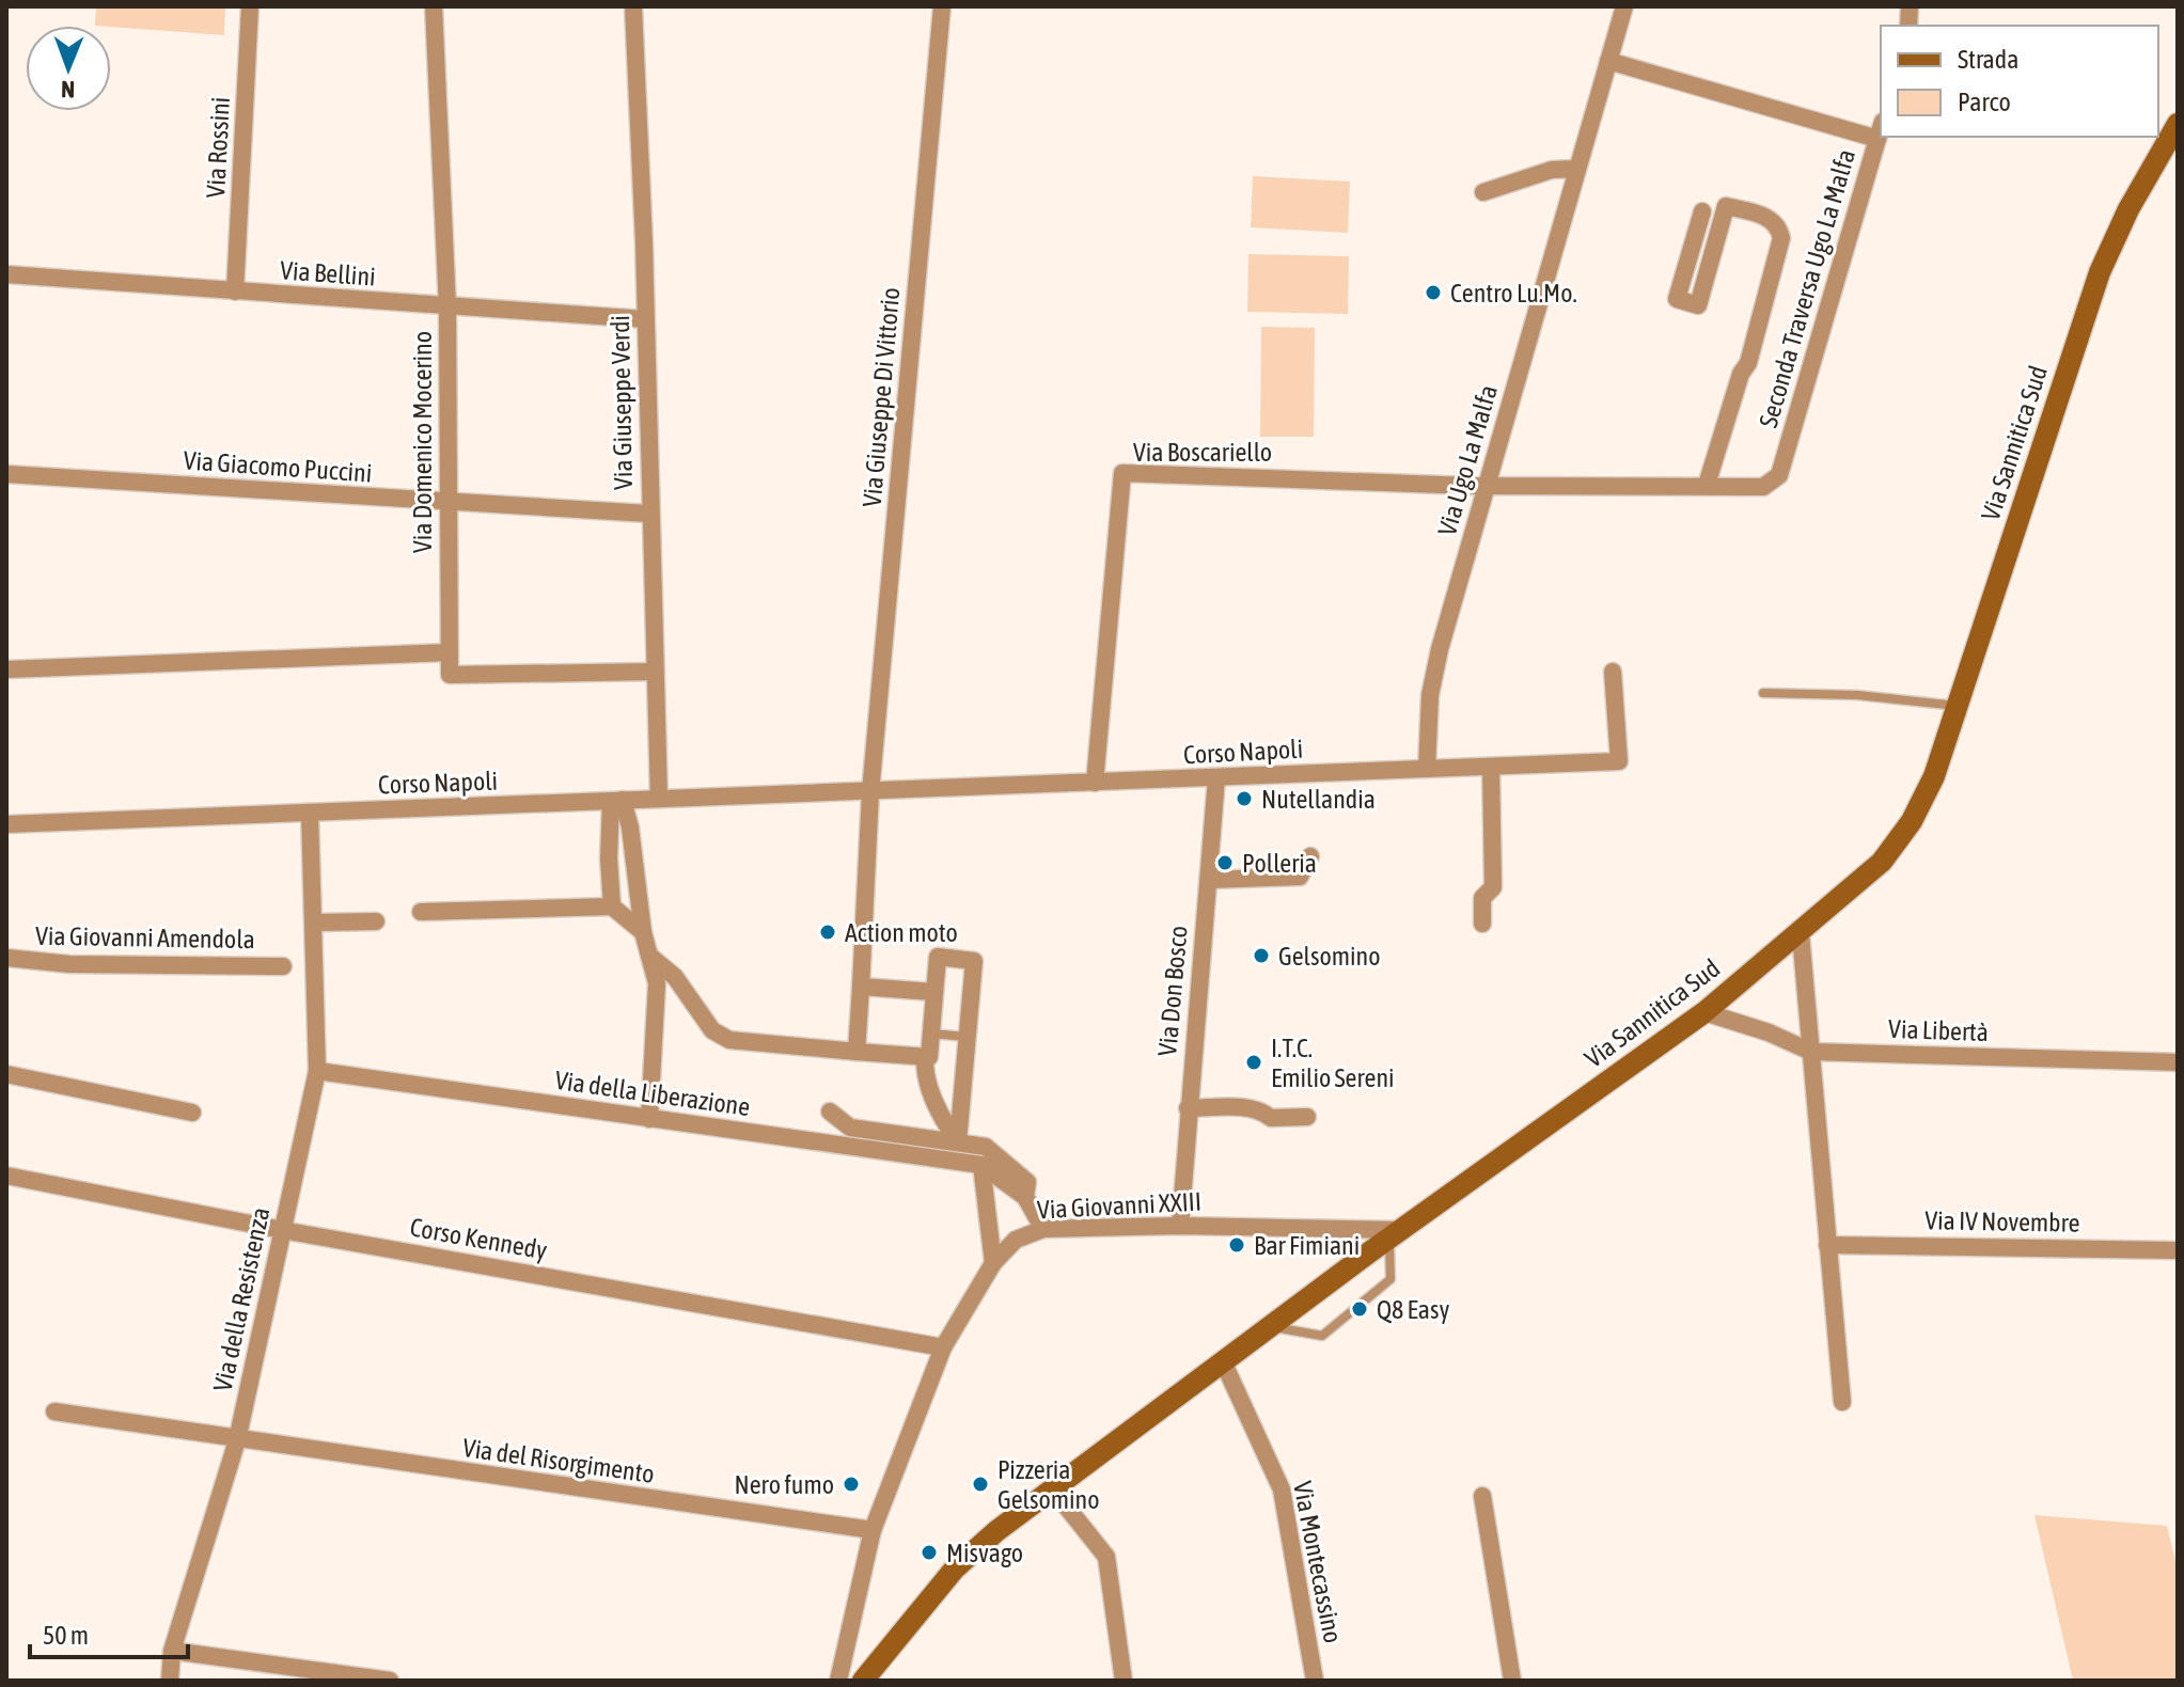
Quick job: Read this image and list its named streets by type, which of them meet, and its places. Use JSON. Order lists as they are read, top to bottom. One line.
{"streets":{"main road":["Via Sannitica Sud"],"street":["Via Rossini","Via Bellini","Seconda Traversa Ugo La Malfa","Via Giuseppe Di Vittorio","Via Giuseppe Verdi","Via Domenico Mocerino","Via Boscariello","Via Ugo La Malfa","Via Giacomo Puccini","Corso Napoli","Via Giovanni Amendola","Via Don Bosco","Via Libertà","Via della Liberazione","Via Giovanni XXIII","Via IV Novembre","Corso Kennedy","Via della Resistenza","Via del Risorgimento","Via Montecassino"]},"crossings":[["Via Rossini","Via Bellini"],["Via Bellini","Via Giuseppe Verdi"],["Via Bellini","Via Domenico Mocerino"],["Seconda Traversa Ugo La Malfa","Via Ugo La Malfa"],["Via Giuseppe Di Vittorio","Corso Napoli"],["Via Giuseppe Verdi","Via Giacomo Puccini"],["Via Giuseppe Verdi","Corso Napoli"],["Via Domenico Mocerino","Via Giacomo Puccini"],["Via Sannitica Sud","Via Libertà"],["Via Sannitica Sud","Via Giovanni XXIII"],["Via Sannitica Sud","Via Montecassino"],["Via Boscariello","Via Ugo La Malfa"],["Via Boscariello","Corso Napoli"],["Via Ugo La Malfa","Corso Napoli"],["Corso Napoli","Via Don Bosco"],["Corso Napoli","Via della Resistenza"],["Via Don Bosco","Via Giovanni XXIII"],["Via della Liberazione","Via Giovanni XXIII"],["Via della Liberazione","Via della Resistenza"],["Via Giovanni XXIII","Corso Kennedy"],["Via Giovanni XXIII","Via del Risorgimento"],["Corso Kennedy","Via della Resistenza"],["Via della Resistenza","Via del Risorgimento"]],"places":["Centro Lu.Mo.","Nutellandia","Polleria","Action moto","Gelsomino","I.T.C. Emilio Sereni","Bar Fimiani","Q8 Easy","Nero fumo","Pizzeria Gelsomino","Misvago"],"legend":["Strada","Parco"],"scale_bar":"50 m","north":"bottom"}
